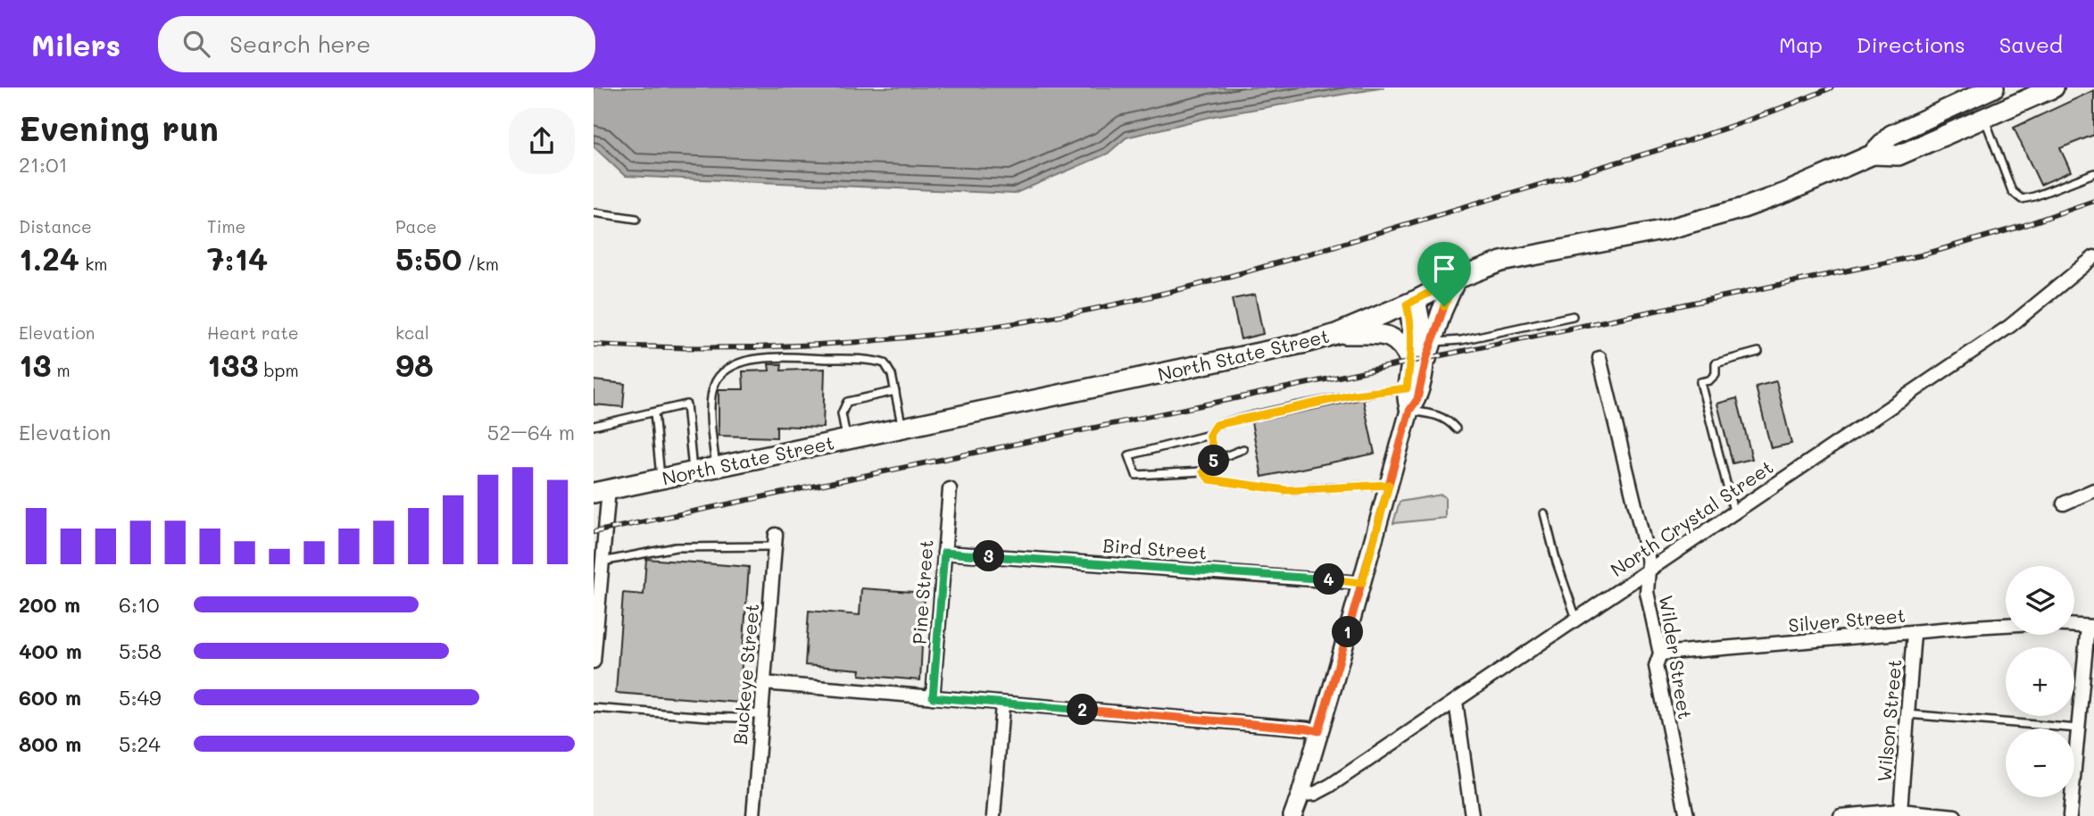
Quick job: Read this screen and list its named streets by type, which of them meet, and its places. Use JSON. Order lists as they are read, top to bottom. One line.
{"streets":{"main road":["North State Street"],"street":["North Crystal Street","Bird Street","Pine Street","Silver Street","Wilder Street","Buckeye Street","Wilson Street"]},"crossings":[["North Crystal Street","Wilder Street"],["Bird Street","Pine Street"],["Silver Street","Wilder Street"],["Silver Street","Wilson Street"]],"page":{"header":"Milers","search":"Search here","nav":["Map","Directions","Saved"],"heading":["Evening run","21:01"],"stats":[["Distance","1.24 km"],["Time","7:14"],["Pace","5:50 /km"],["Elevation","13 m"],["Heart rate","133 bpm"],["kcal","98"]],"chart":["Elevation","52–64 m"],"pins":["5","3","4","1","2"],"map_buttons":["+","−"],"list":[{"name":"200 m","note":"6:10"},{"name":"400 m","note":"5:58"},{"name":"600 m","note":"5:49"},{"name":"800 m","note":"5:24"}]}}
